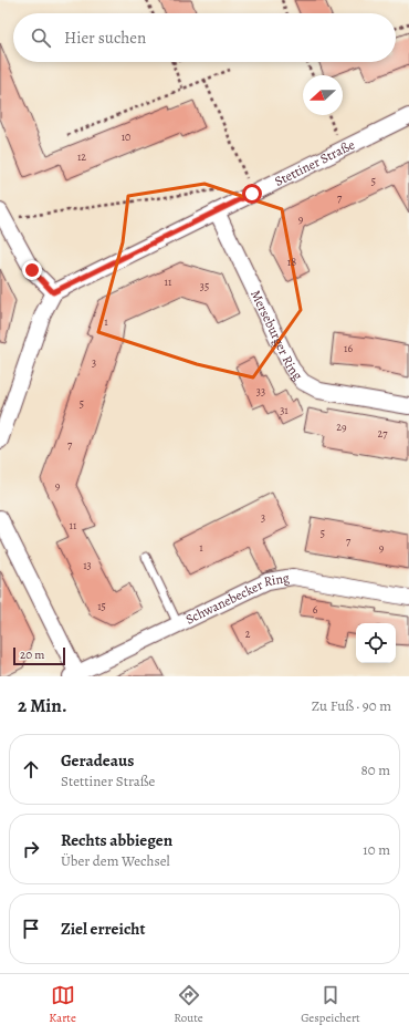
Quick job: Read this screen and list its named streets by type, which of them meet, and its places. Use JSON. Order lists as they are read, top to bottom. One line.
{"streets":{"street":["Stettiner Straße","Merseburger Ring","Schwanebecker Ring"]},"crossings":[["Stettiner Straße","Merseburger Ring"]],"house_numbers":["10","12","5","7","9","18","11","35","1","16","3","33","5","31","29","27","7","9","3","11","5","7","1","9","13","15","6","2"],"scale_bar":"20 m","north":"left","page":{"search":"Hier suchen","scale":"20 m","heading":["2 Min.","Zu Fuß · 90 m"],"list":[["Geradeaus","Stettiner Straße","80 m"],["Rechts abbiegen","Über dem Wechsel","10 m"],"Ziel erreicht"],"nav":["Karte","Route","Gespeichert"]}}
